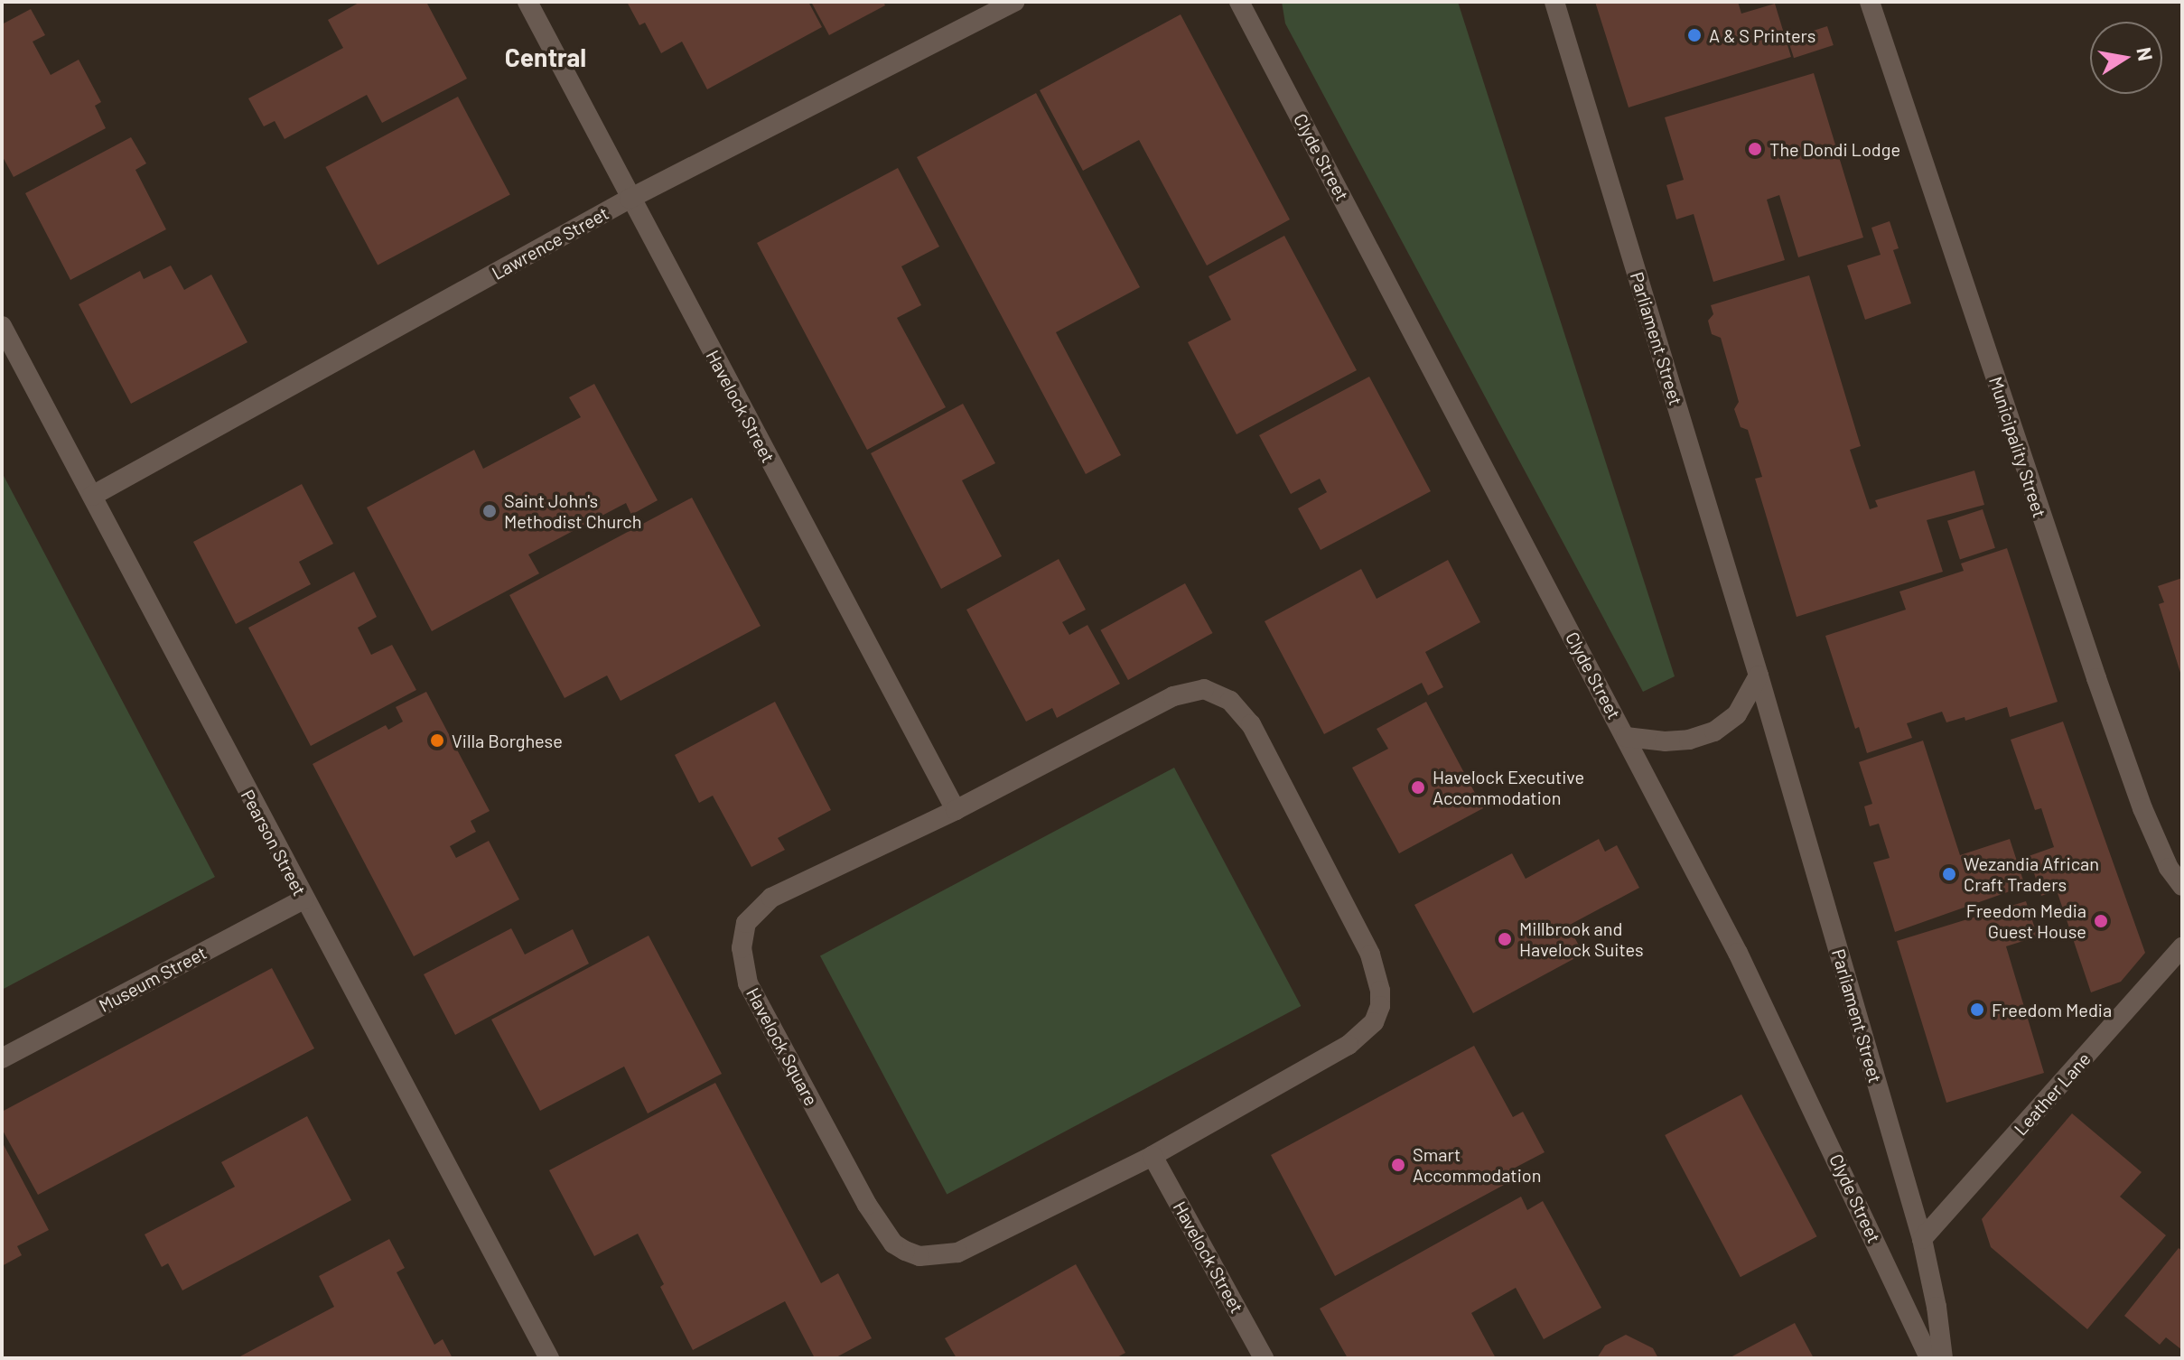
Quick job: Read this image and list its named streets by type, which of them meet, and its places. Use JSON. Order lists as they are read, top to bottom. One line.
{"streets":{"street":["Clyde Street","Lawrence Street","Parliament Street","Havelock Street","Municipality Street","Pearson Street","Museum Street","Havelock Square","Leather Lane"]},"crossings":[["Lawrence Street","Havelock Street"],["Lawrence Street","Pearson Street"],["Parliament Street","Leather Lane"],["Havelock Street","Havelock Square"],["Pearson Street","Museum Street"]],"districts":["Central"],"places":["A & S Printers","The Dondi Lodge","Saint John's Methodist Church","Villa Borghese","Havelock Executive Accommodation","Wezandia African Craft Traders","Freedom Media Guest House","Millbrook and Havelock Suites","Freedom Media","Smart Accommodation"],"north":"right"}
